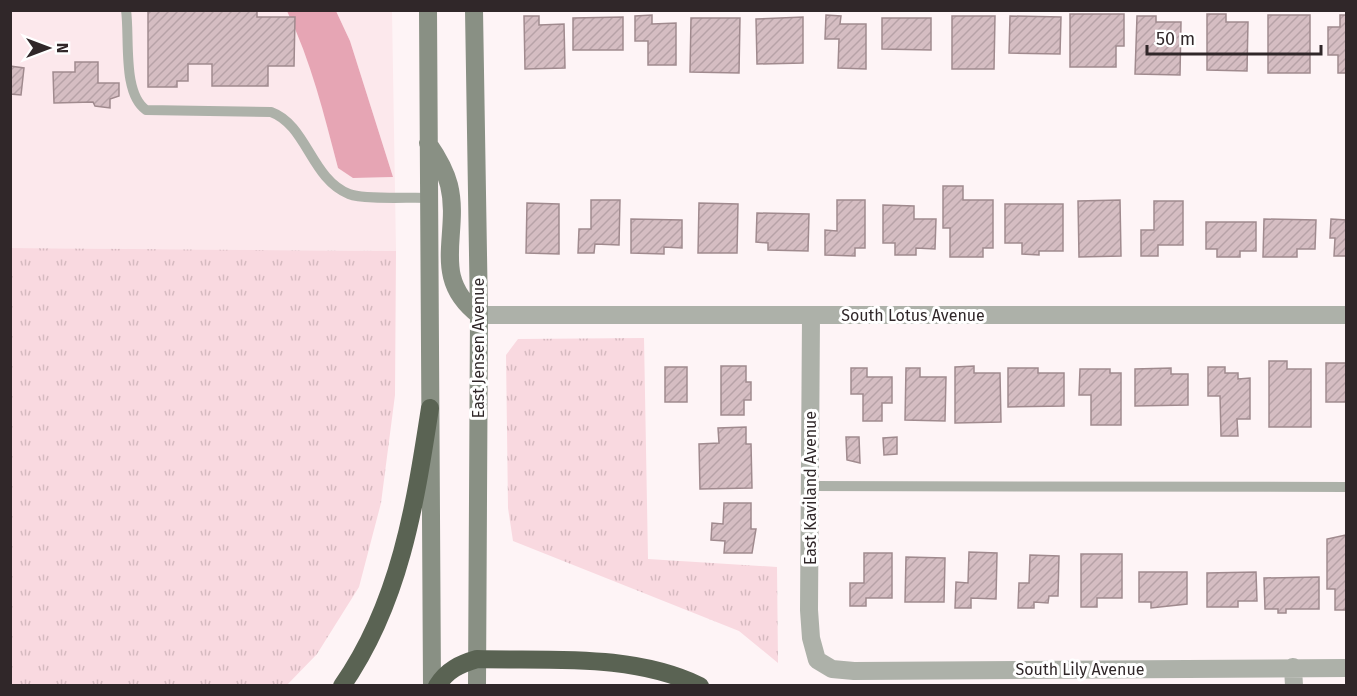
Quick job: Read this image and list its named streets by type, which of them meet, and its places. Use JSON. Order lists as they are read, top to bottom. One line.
{"streets":{"main road":["East Jensen Avenue"],"street":["South Lotus Avenue","East Kaviland Avenue","South Lily Avenue"]},"crossings":[["South Lotus Avenue","East Jensen Avenue"],["South Lotus Avenue","East Kaviland Avenue"],["East Kaviland Avenue","South Lily Avenue"]],"scale_bar":"50 m","north":"right"}
